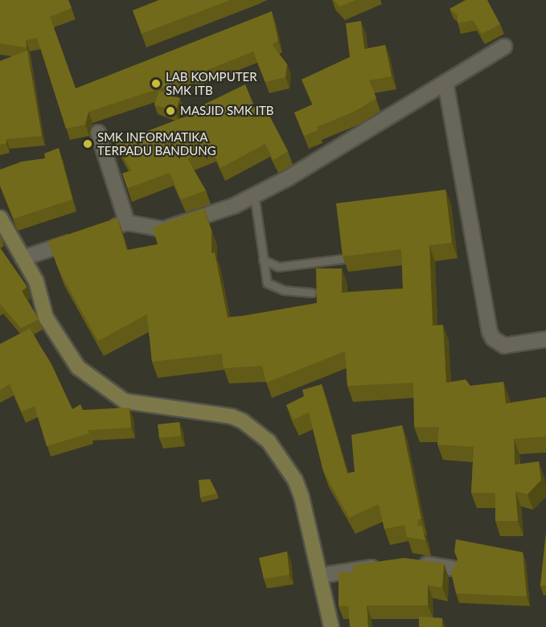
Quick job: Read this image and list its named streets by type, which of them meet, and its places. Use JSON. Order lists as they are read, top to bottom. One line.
{"places":["LAB KOMPUTER SMK ITB","MASJID SMK ITB","SMK INFORMATIKA TERPADU BANDUNG"]}
